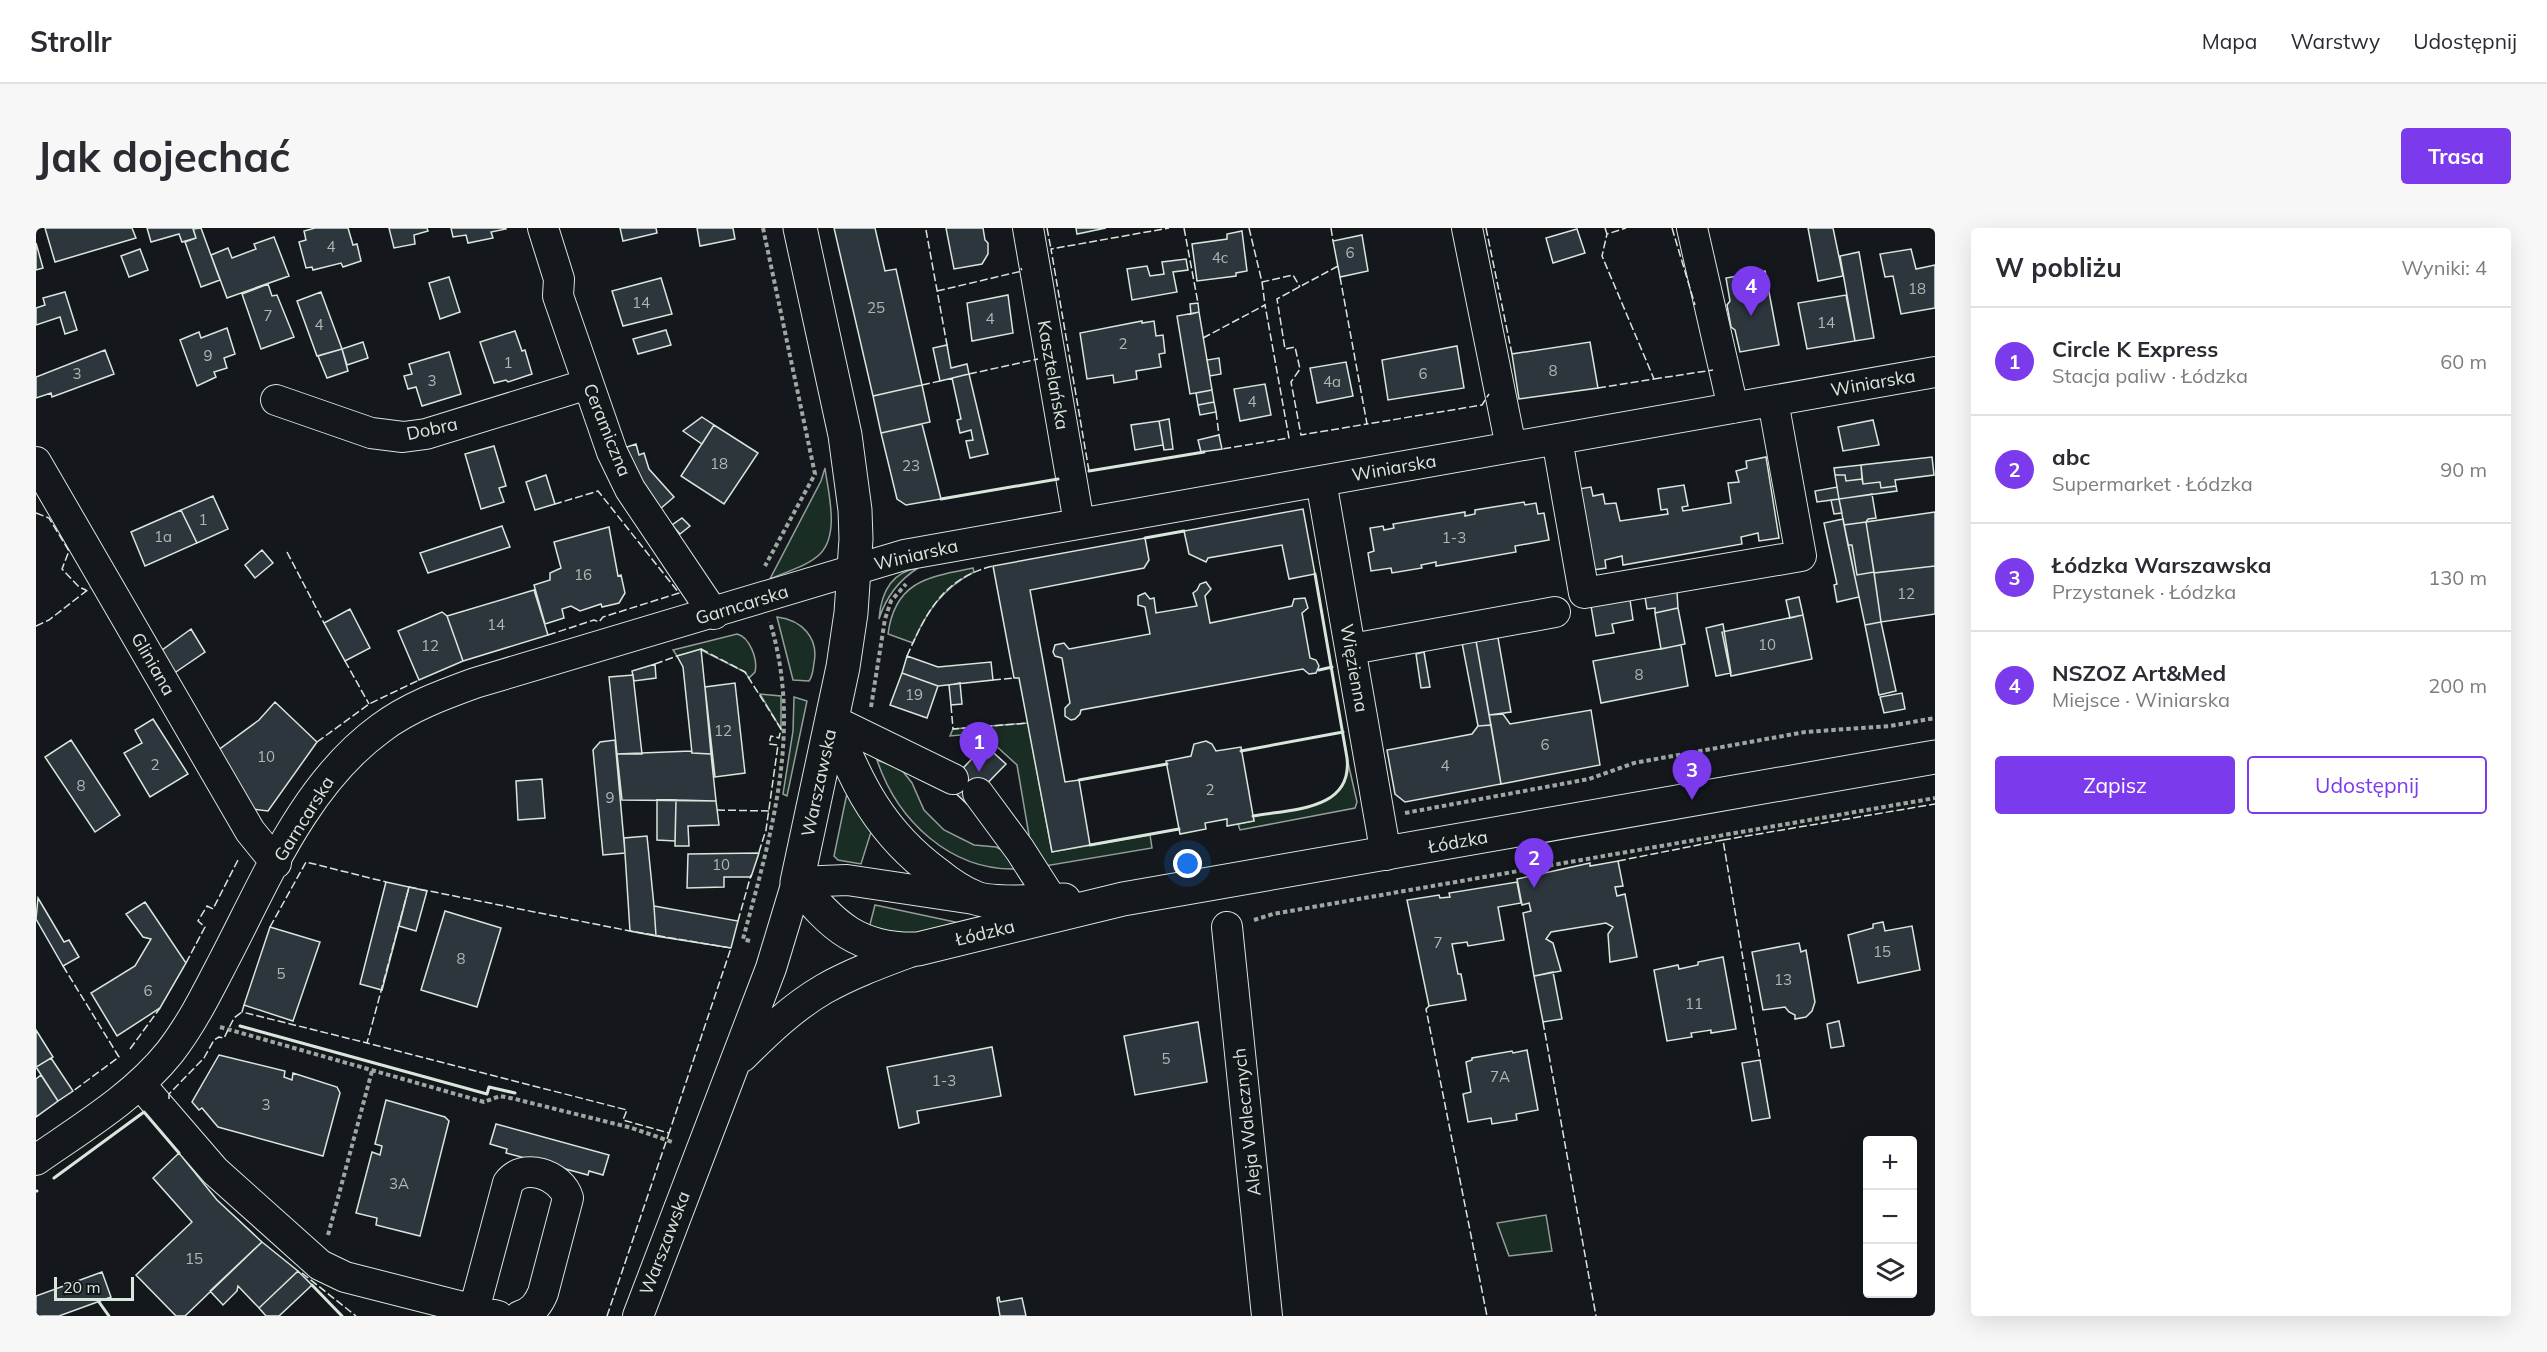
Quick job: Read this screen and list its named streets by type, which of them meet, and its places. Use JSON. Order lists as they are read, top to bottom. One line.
{"streets":{"main road":["Warszawska","Łódzka"],"street":["Kasztelańska","Winiarska","Dobra","Ceramiczna","Garncarska","Gliniana","Więzienna","Aleja Walecznych"]},"crossings":[["Kasztelańska","Winiarska"],["Winiarska","Garncarska"],["Winiarska","Więzienna"],["Winiarska","Warszawska"],["Dobra","Ceramiczna"],["Ceramiczna","Garncarska"],["Garncarska","Gliniana"],["Garncarska","Warszawska"],["Więzienna","Łódzka"],["Warszawska","Łódzka"]],"house_numbers":["4","6","4c","18","14","25","7","4","14","4","2","9","1","8","3","6","3","4a","4","18","23","1","1a","1-3","16","12","14","10","12","8","19","12","6","10","2","4","8","2","9","10","7","15","8","5","13","6","11","5","7A","1-3","3","3A","15"],"scale_bar":"20 m","page":{"header":"Strollr","nav":["Mapa","Warstwy","Udostępnij"],"buttons":["Trasa",["Zapisz","Udostępnij"]],"title":"Jak dojechać","heading":["W pobliżu","Wyniki: 4"],"pins":["4","1","3","2"],"list":[{"mark":"1","name":"Circle K Express","note":"Stacja paliw · Łódzka","value":"60 m"},{"mark":"2","name":"abc","note":"Supermarket · Łódzka","value":"90 m"},{"mark":"3","name":"Łódzka Warszawska","note":"Przystanek · Łódzka","value":"130 m"},{"mark":"4","name":"NSZOZ Art&Med","note":"Miejsce · Winiarska","value":"200 m"}],"map_buttons":["+","−"],"scale":"20 m"}}
